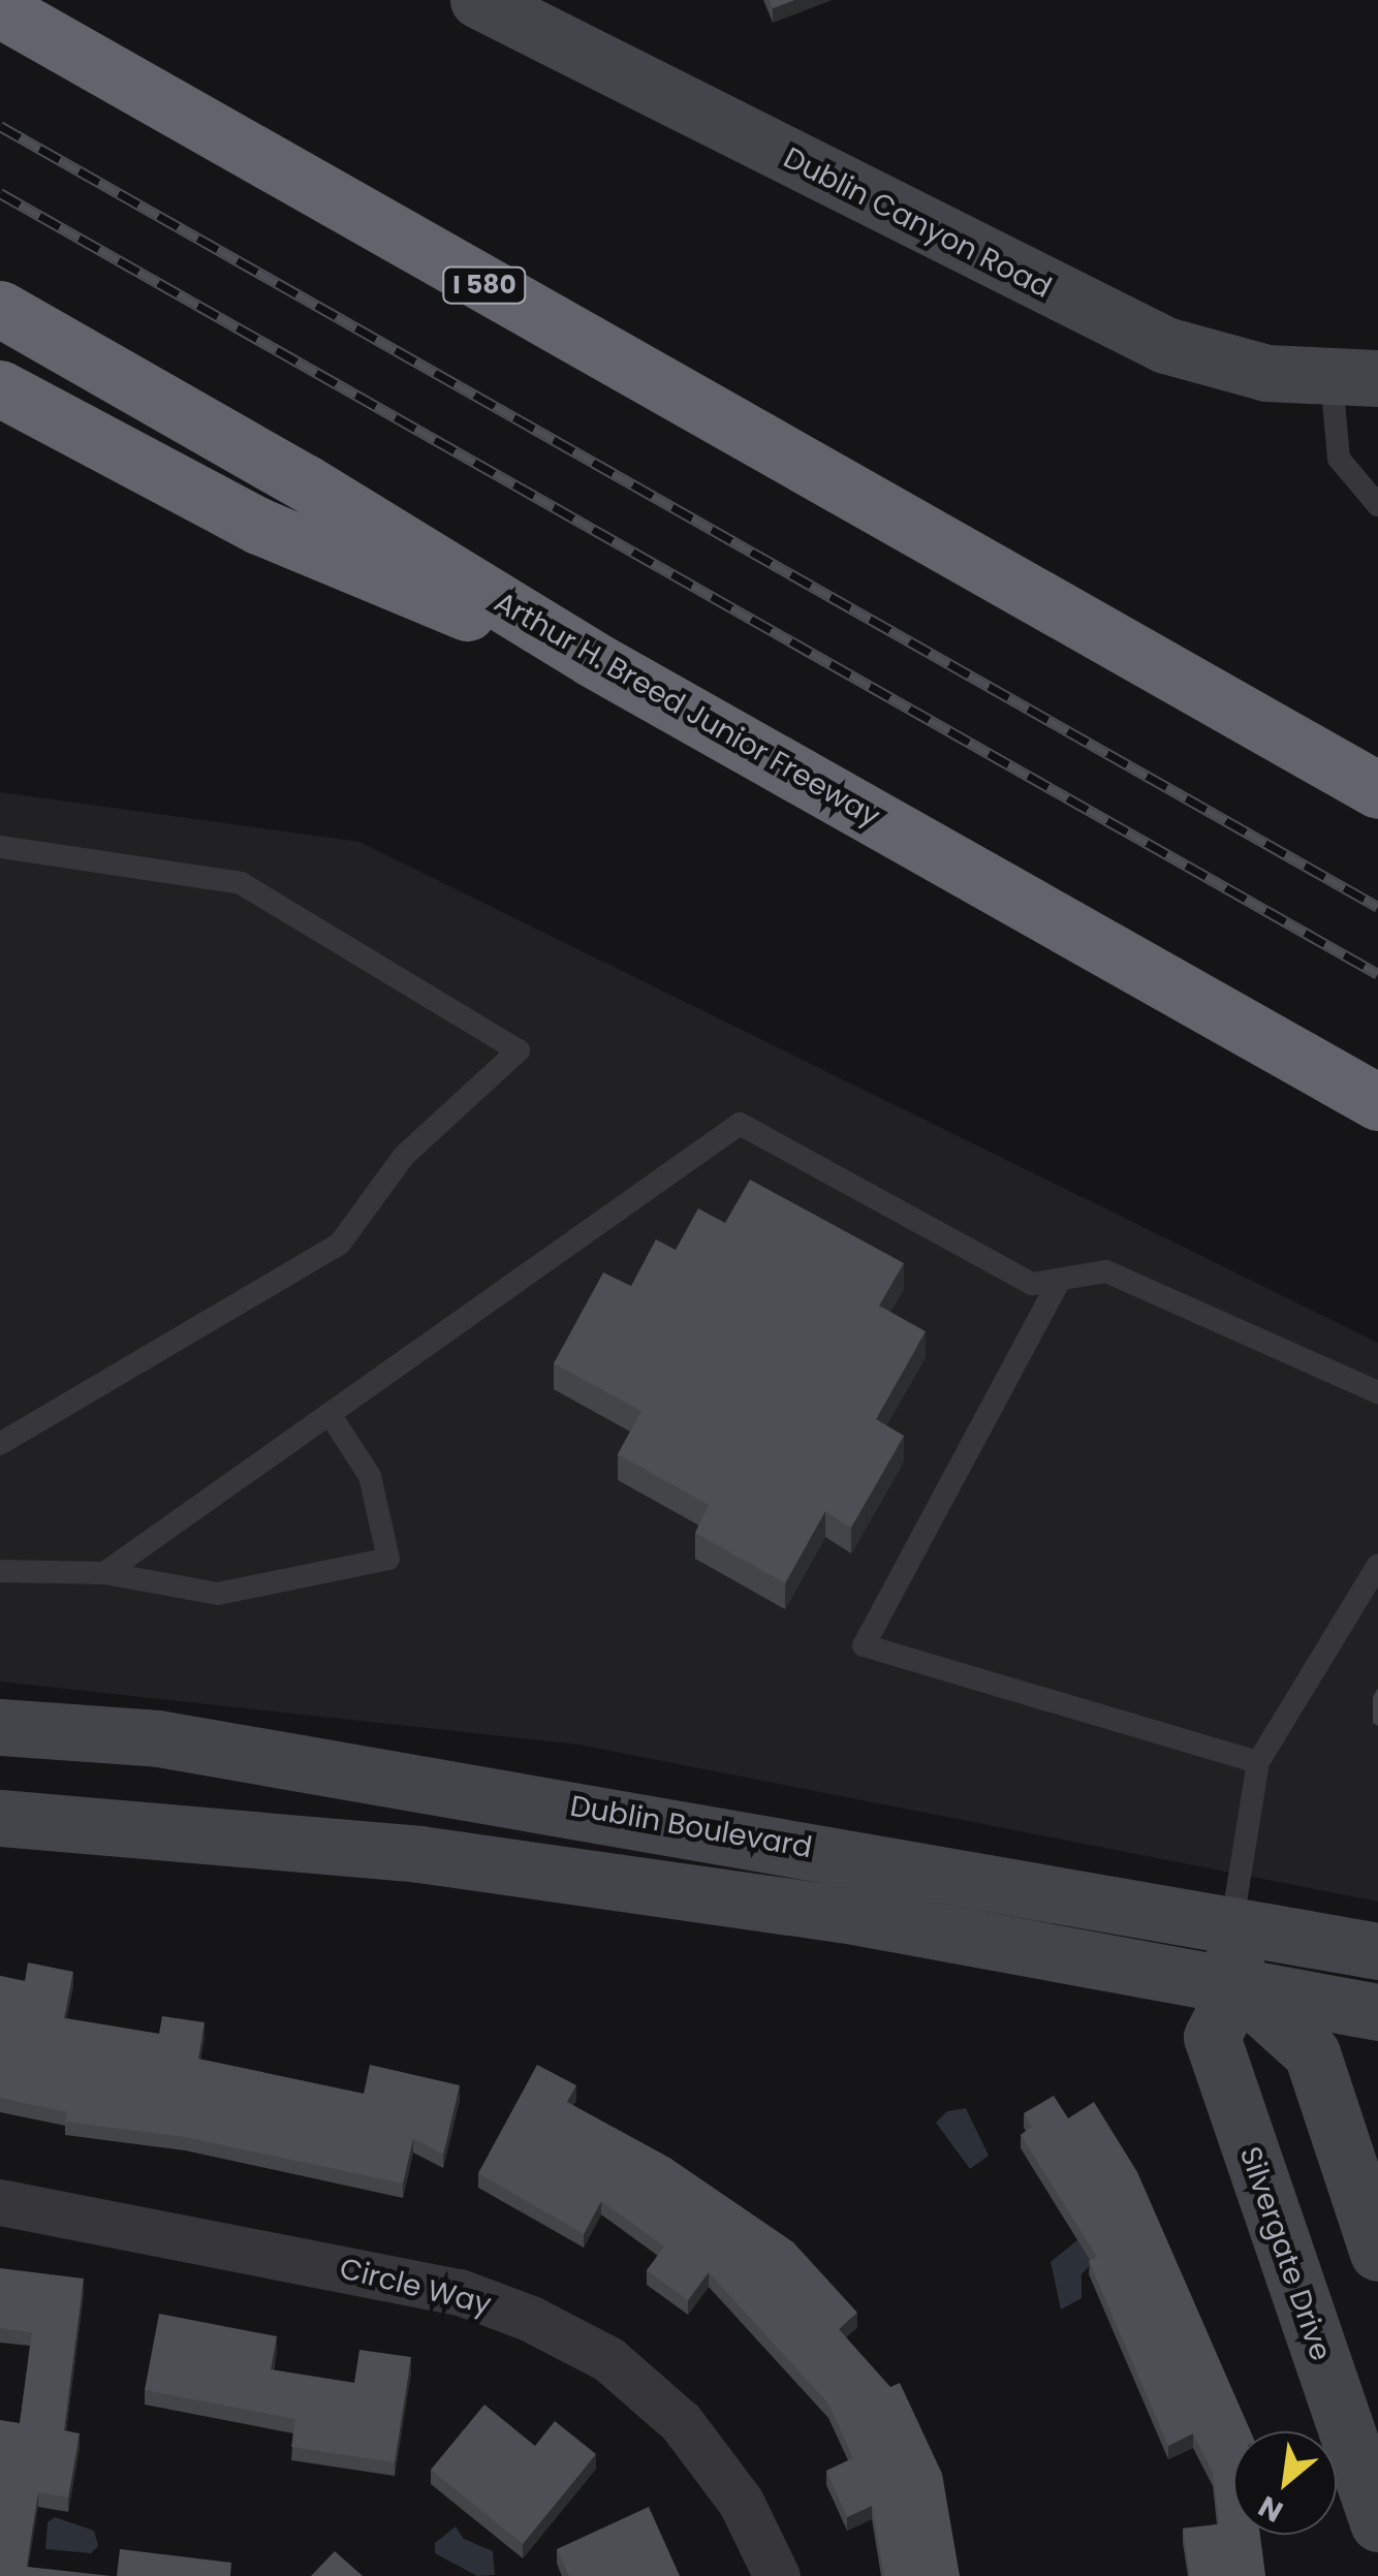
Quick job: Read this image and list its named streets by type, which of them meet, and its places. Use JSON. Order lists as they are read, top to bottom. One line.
{"streets":{"highway":["I 580","Arthur H. Breed Junior Freeway"],"street":["Dublin Canyon Road","Dublin Boulevard","Silvergate Drive","Circle Way"]},"north":"bottom left"}
